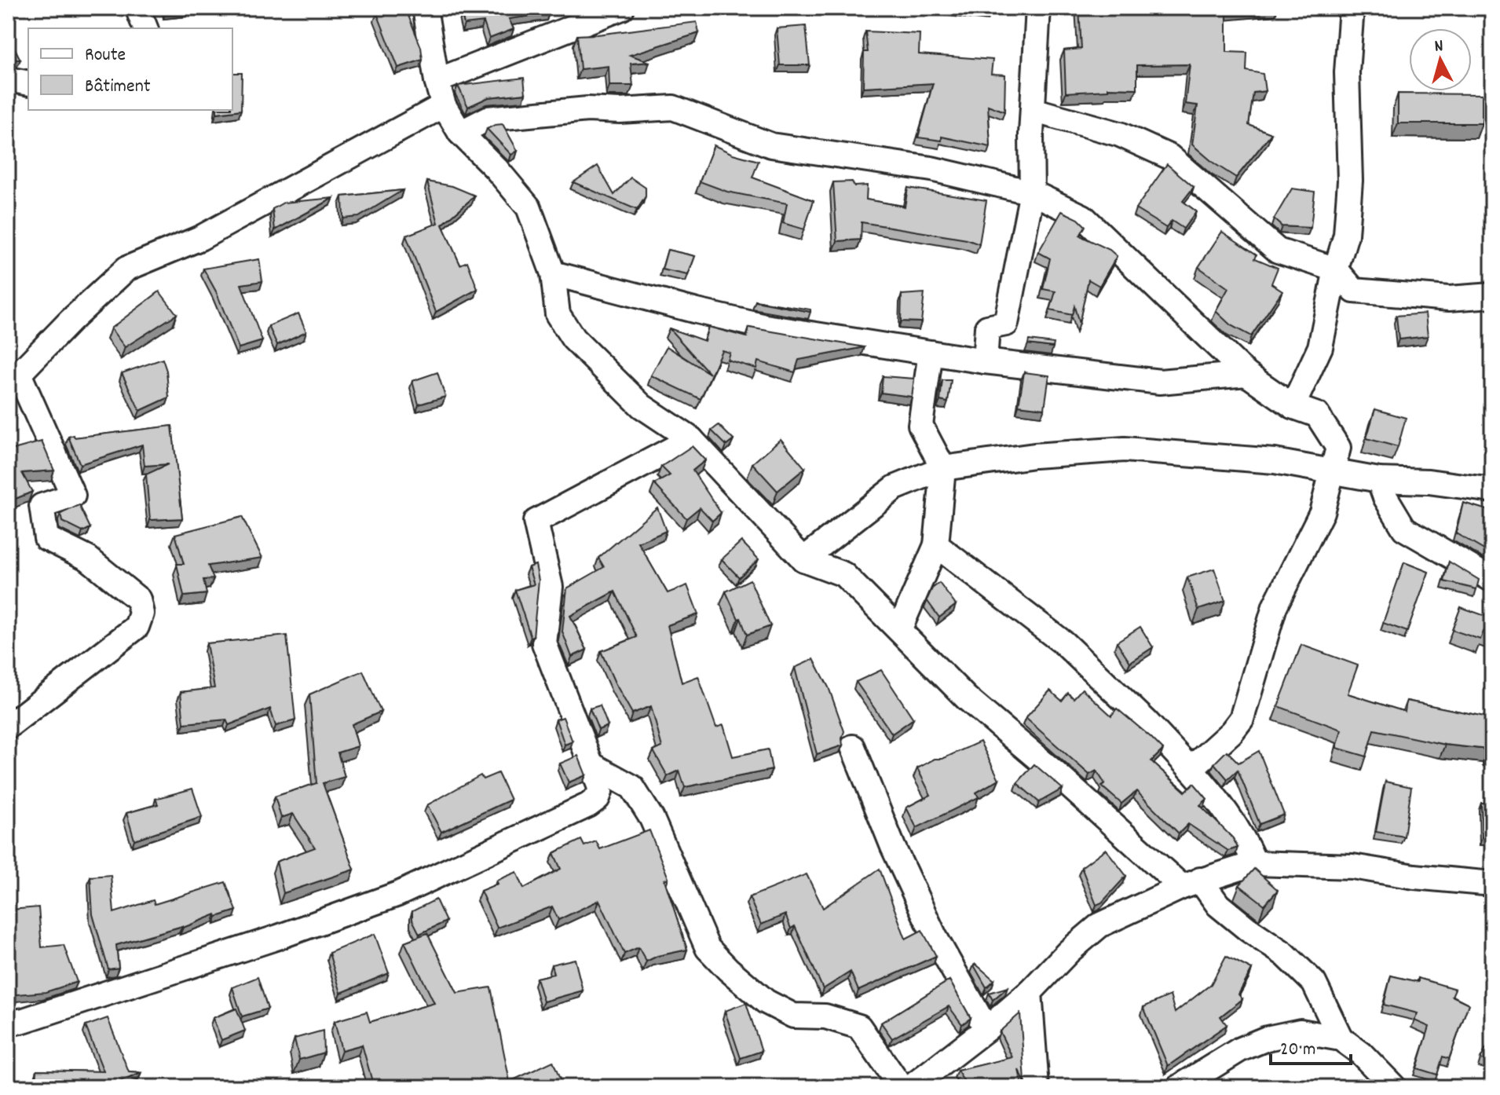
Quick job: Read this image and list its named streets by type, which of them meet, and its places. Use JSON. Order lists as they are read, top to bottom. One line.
{"legend":["Route","Bâtiment"],"scale_bar":"20 m","north":"top"}
